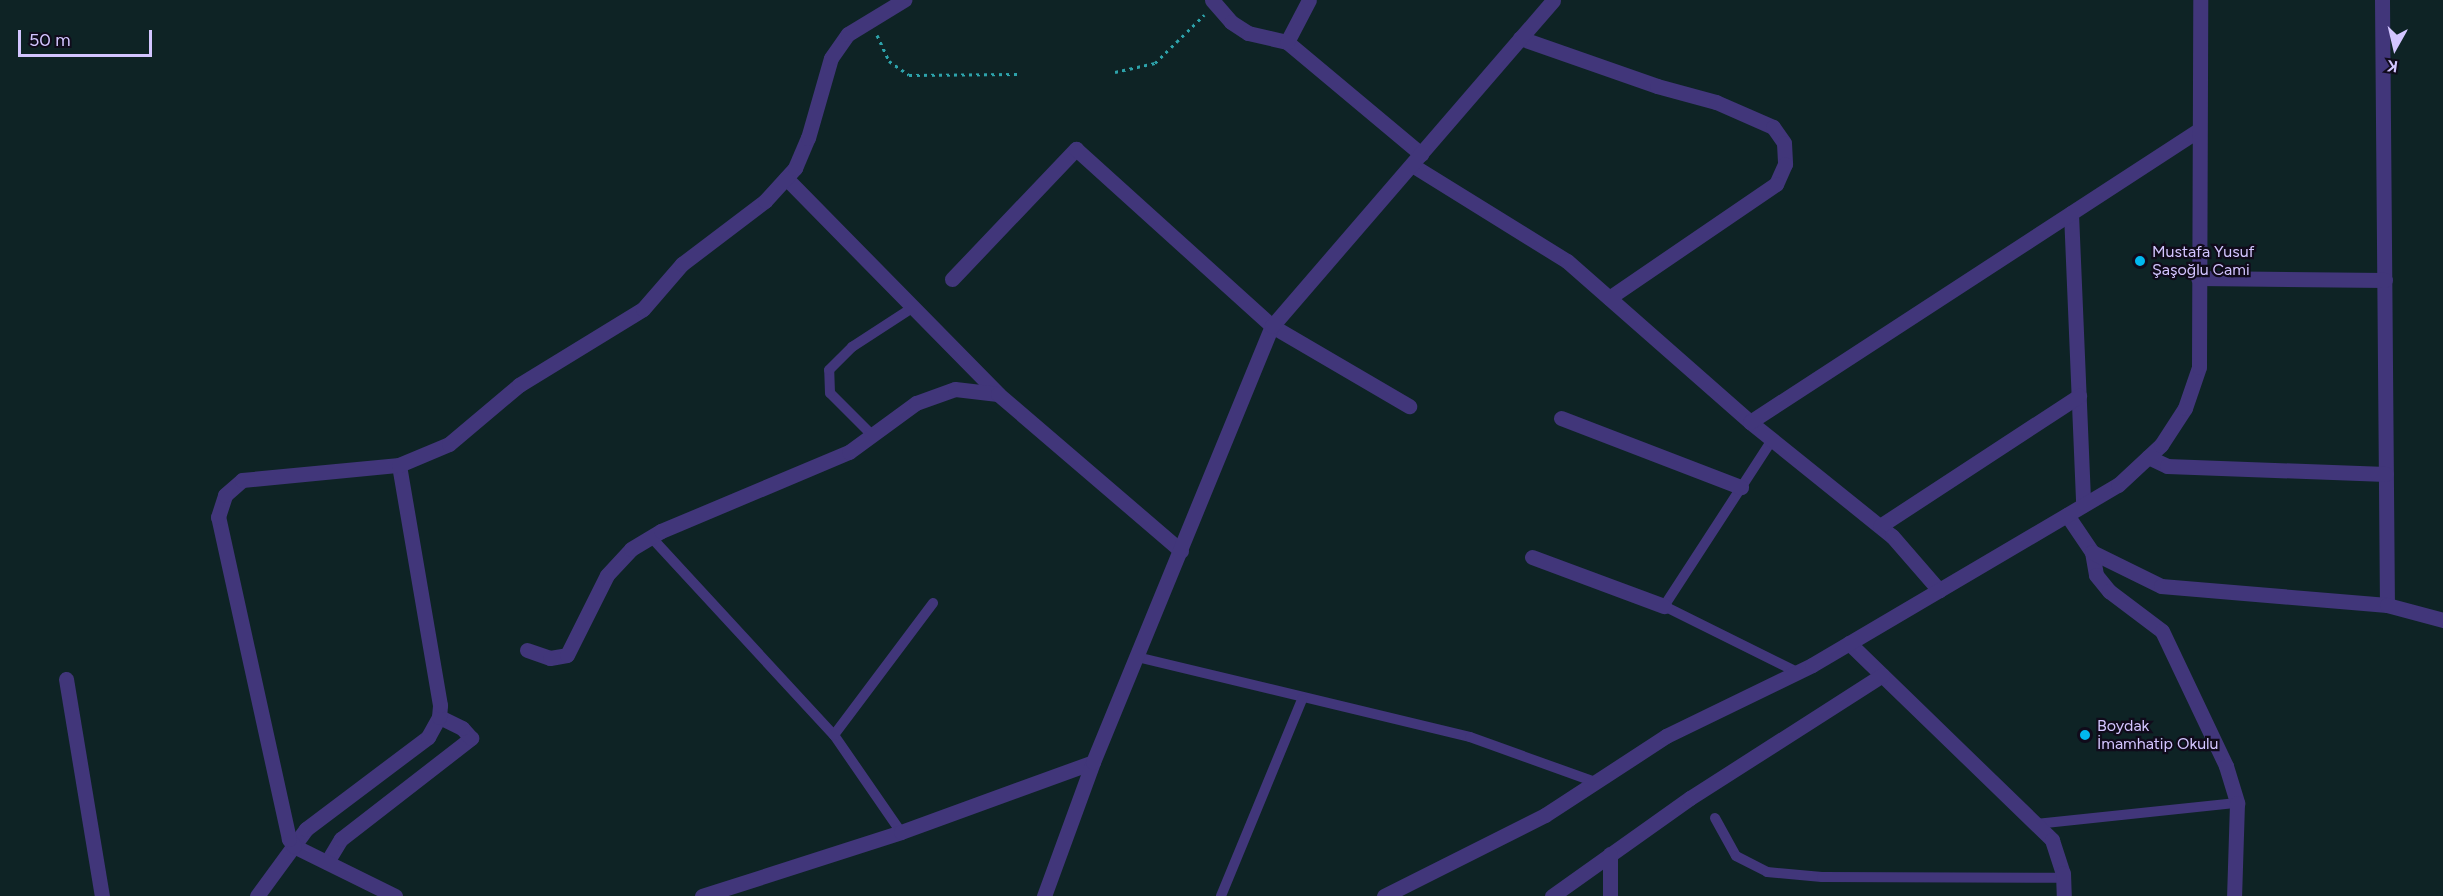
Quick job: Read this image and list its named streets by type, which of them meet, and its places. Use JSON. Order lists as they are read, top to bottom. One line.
{"places":["Mustafa Yusuf Şaşoğlu Cami","Boydak İmamhatip Okulu"],"scale_bar":"50 m","north":"bottom"}
